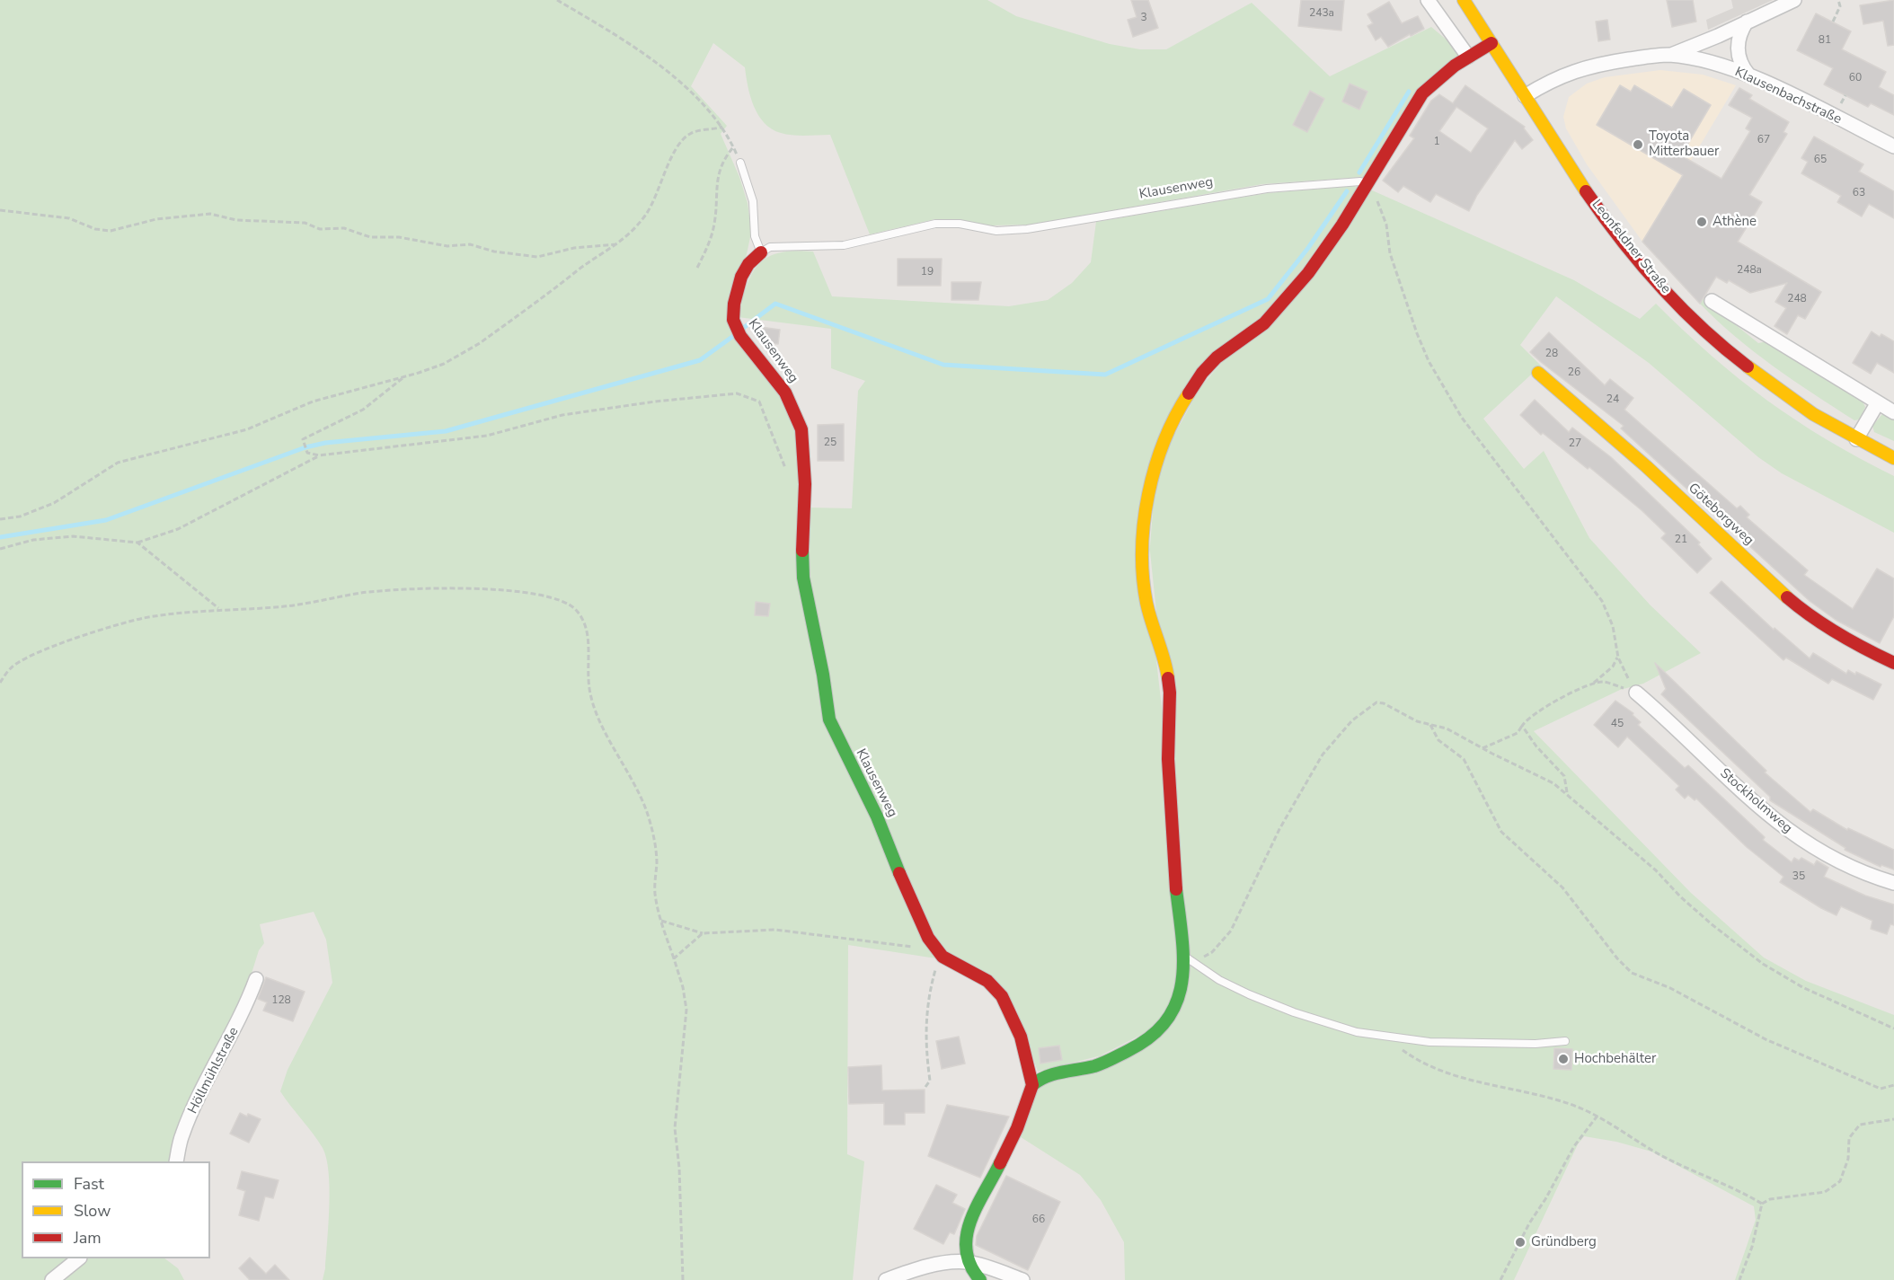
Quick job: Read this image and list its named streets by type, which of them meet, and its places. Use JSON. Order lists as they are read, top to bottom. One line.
{"streets":{"street":["Klausenbachstraße","Klausenweg","Leonfeldner Straße","Göteborgweg","Stockholmweg","Höllmühlstraße"]},"crossings":[["Klausenbachstraße","Leonfeldner Straße"]],"places":["Toyota Mitterbauer","Athène","Hochbehälter","Gründberg"],"house_numbers":["243a","3","81","60","67","1","65","63","248a","19","248","28","26","24","25","27","21","45","35","128","66"],"legend":["Fast","Slow","Jam"]}
